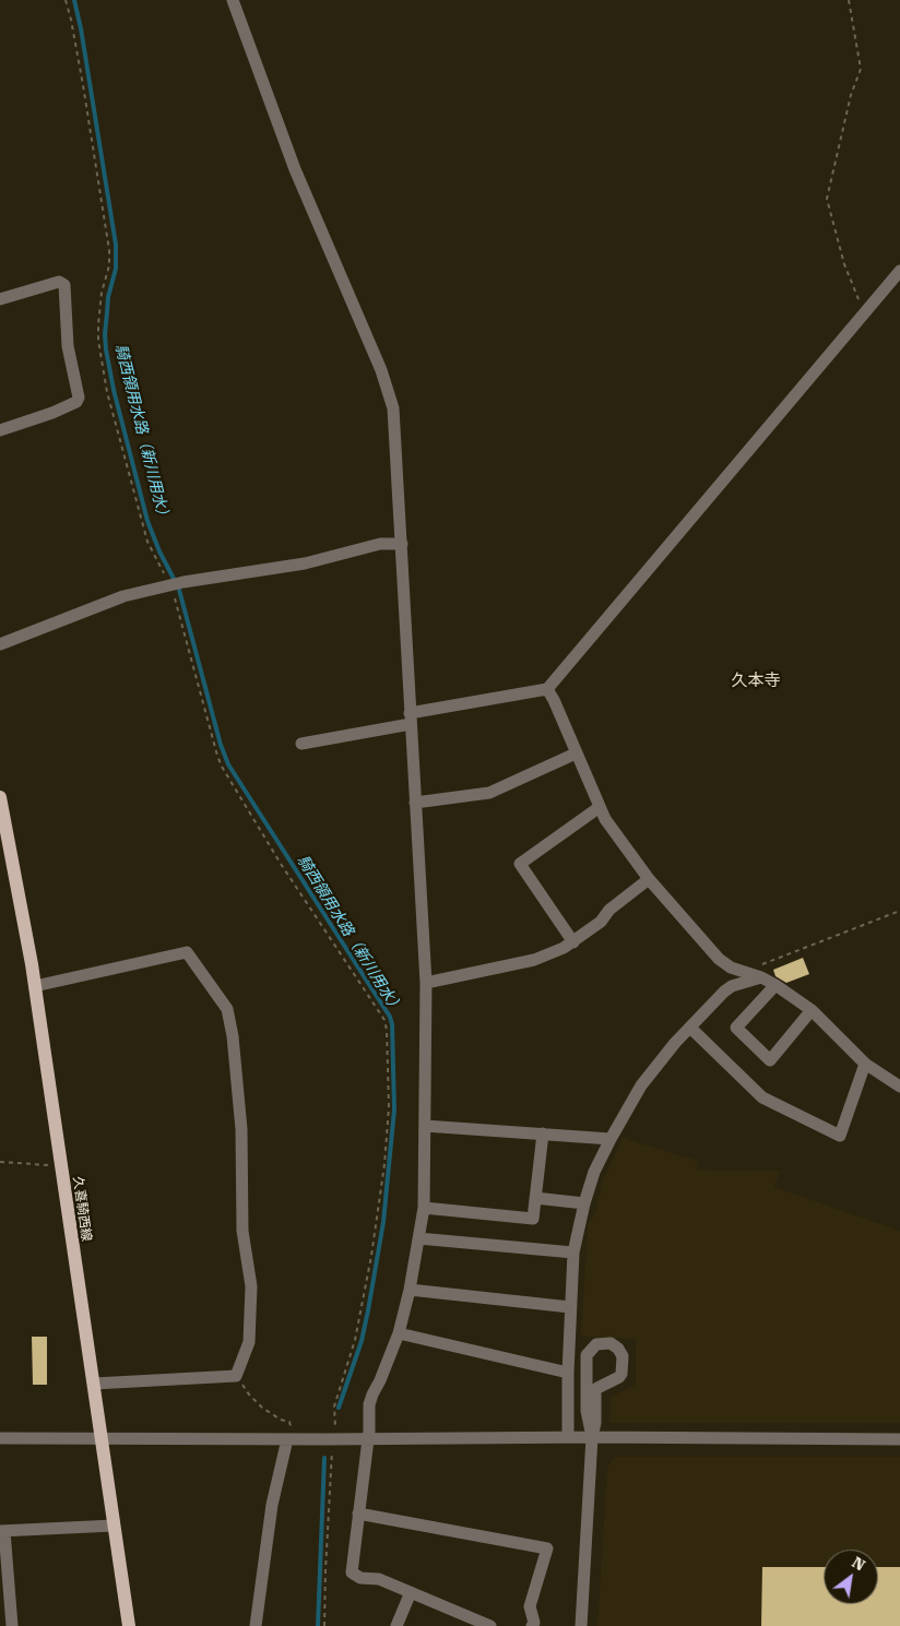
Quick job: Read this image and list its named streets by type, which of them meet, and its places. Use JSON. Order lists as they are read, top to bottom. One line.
{"streets":{"main road":["久喜騎西線"]},"districts":["久本寺"],"water":["騎西領用水路（新川用水）"],"north":"top right"}
